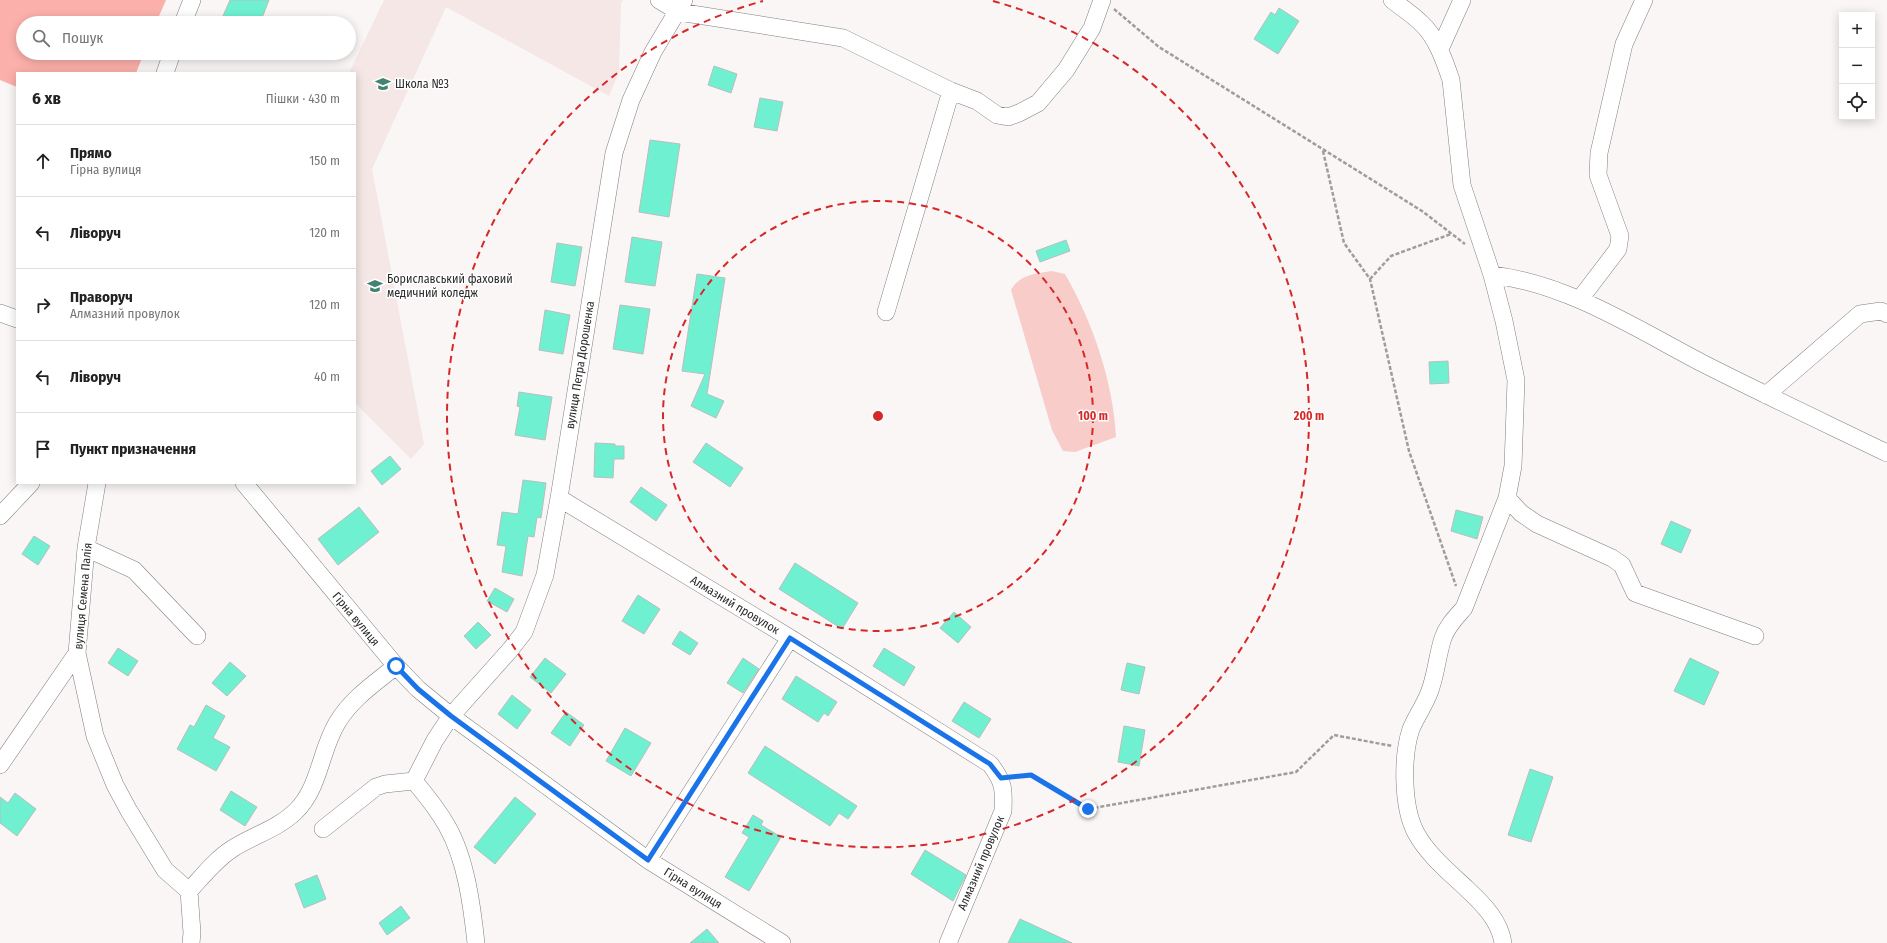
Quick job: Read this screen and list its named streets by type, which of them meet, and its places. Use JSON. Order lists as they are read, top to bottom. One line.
{"streets":{"street":["вулиця Петра Дорошенка","вулиця Семена Палія","Алмазний провулок","Гірна вулиця"]},"crossings":[["вулиця Петра Дорошенка","Алмазний провулок"],["вулиця Петра Дорошенка","Гірна вулиця"]],"places":{"school or university":["Школа №3","Бориславський фаховий медичний коледж"]},"page":{"map_buttons":["+","−"],"search":"Пошук","heading":["6 хв","Пішки · 430 m"],"list":[["Прямо","Гірна вулиця","150 m"],["Ліворуч","120 m"],["Праворуч","Алмазний провулок","120 m"],["Ліворуч","40 m"],"Пункт призначення"]},"rings":["100 m","200 m"]}
